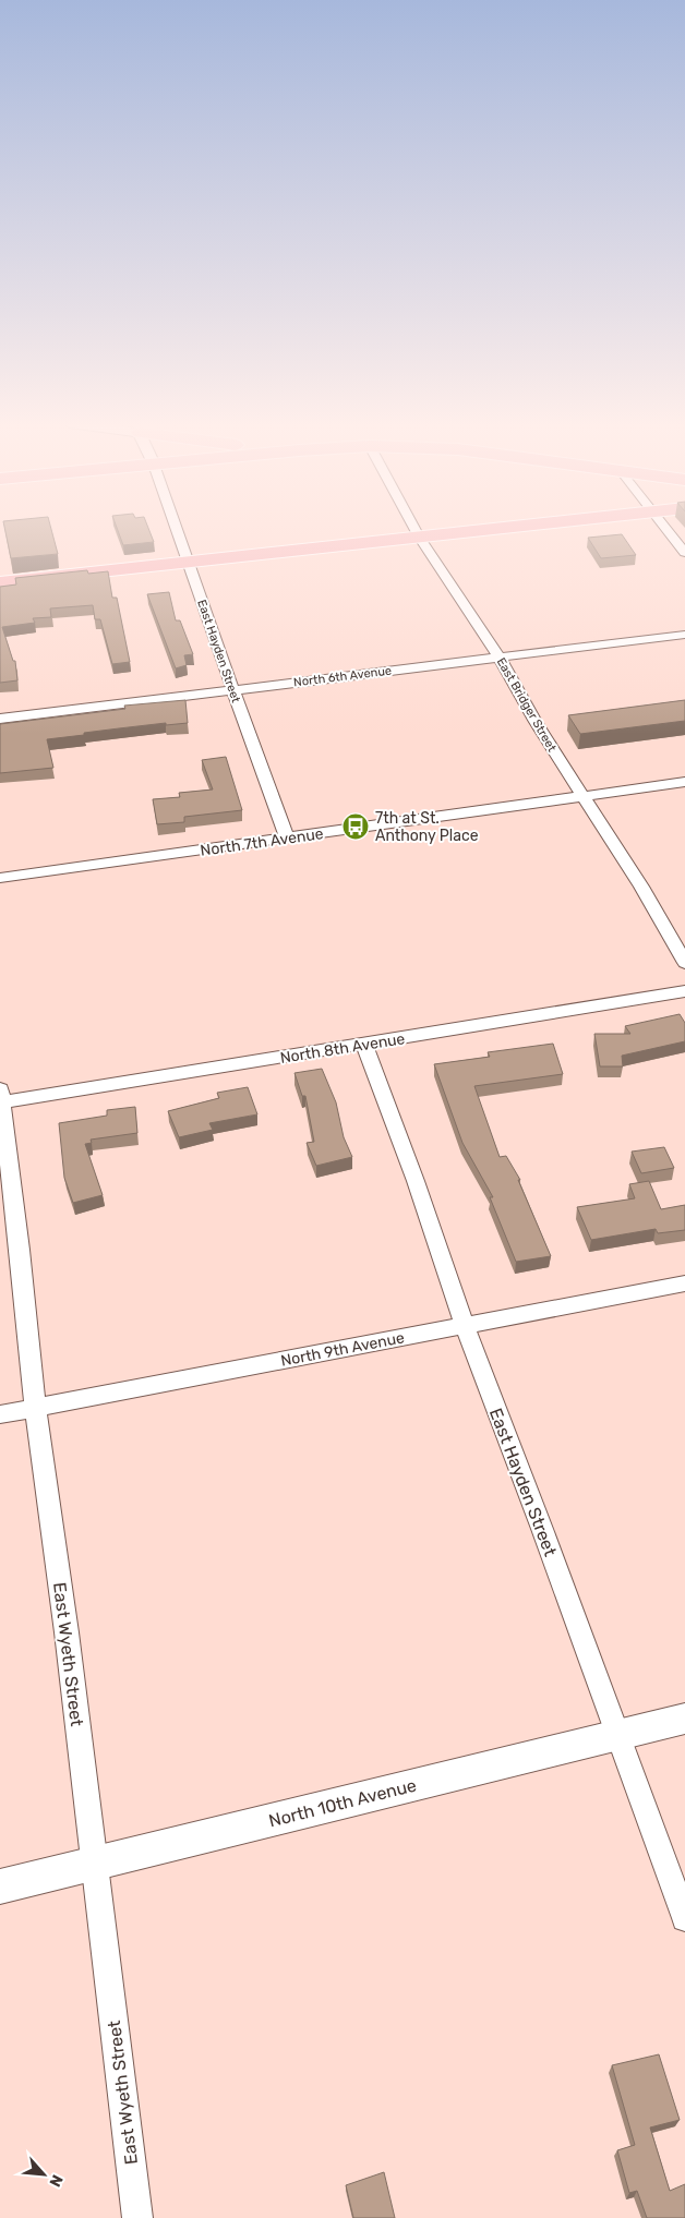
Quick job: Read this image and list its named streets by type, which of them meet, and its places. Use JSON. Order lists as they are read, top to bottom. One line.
{"streets":{"street":["East Hayden Street","North 6th Avenue","East Bridger Street","North 7th Avenue","North 8th Avenue","North 9th Avenue","East Wyeth Street","North 10th Avenue"]},"crossings":[["East Hayden Street","North 6th Avenue"],["East Hayden Street","North 7th Avenue"],["East Hayden Street","North 8th Avenue"],["East Hayden Street","North 9th Avenue"],["East Hayden Street","North 10th Avenue"],["North 6th Avenue","East Bridger Street"],["East Bridger Street","North 7th Avenue"],["North 8th Avenue","East Wyeth Street"],["North 9th Avenue","East Wyeth Street"],["East Wyeth Street","North 10th Avenue"]],"places":{"bus stop":["7th at St. Anthony Place"]},"north":"bottom right"}
